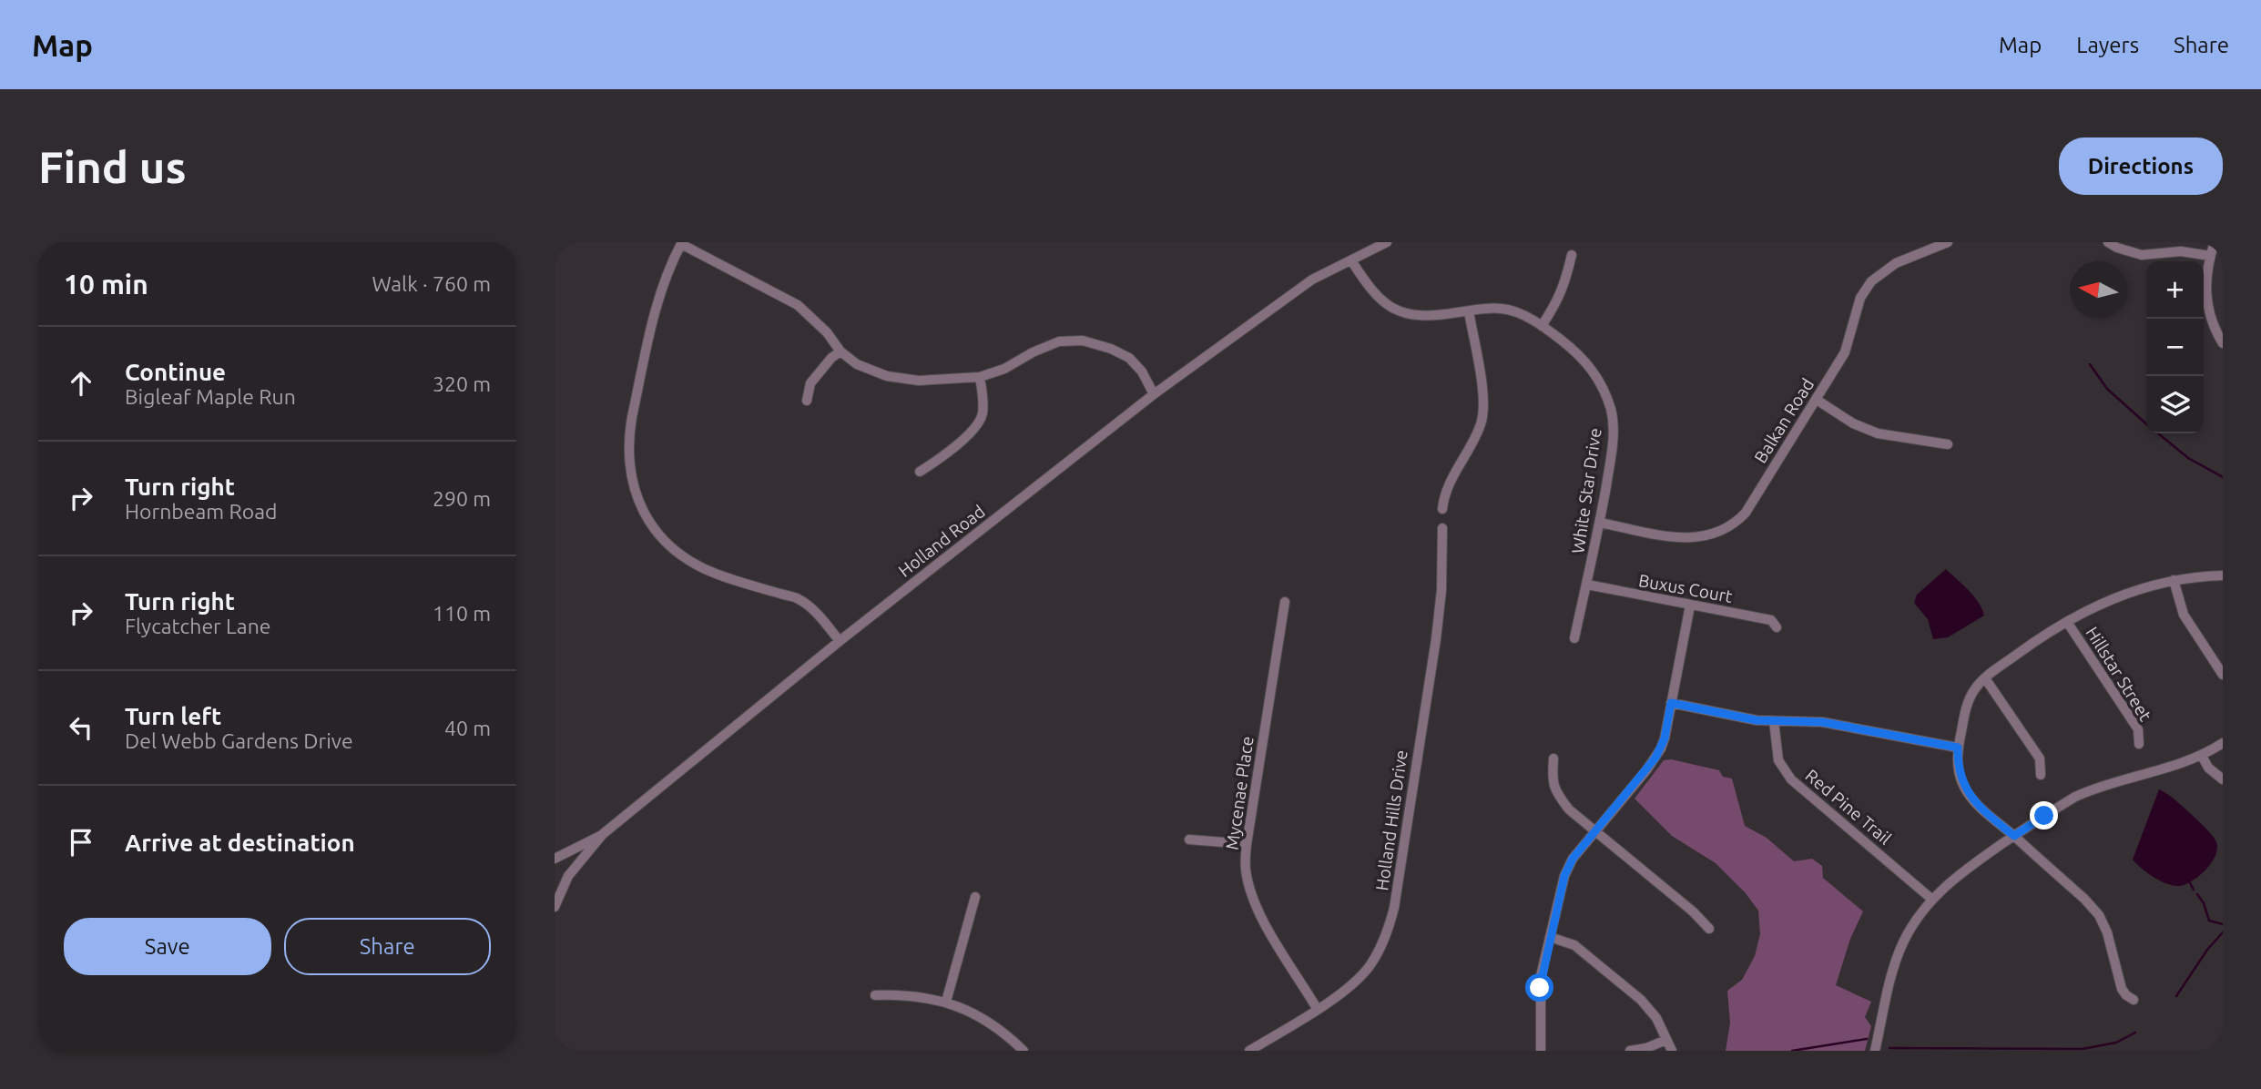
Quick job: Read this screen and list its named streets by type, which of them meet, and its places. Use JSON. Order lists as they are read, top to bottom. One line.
{"streets":{"street":["Balkan Road","White Star Drive","Holland Road","Buxus Court","Hillstar Street","Mycenae Place","Red Pine Trail","Holland Hills Drive"]},"crossings":[["Balkan Road","White Star Drive"],["White Star Drive","Holland Road"],["White Star Drive","Buxus Court"],["Mycenae Place","Holland Hills Drive"]],"north":"left","page":{"header":"Map","nav":["Map","Layers","Share"],"buttons":["Directions",["Save","Share"]],"title":"Find us","heading":["10 min","Walk · 760 m"],"map_buttons":["+","−"],"list":[["Continue","Bigleaf Maple Run","320 m"],["Turn right","Hornbeam Road","290 m"],["Turn right","Flycatcher Lane","110 m"],["Turn left","Del Webb Gardens Drive","40 m"],"Arrive at destination"]}}
